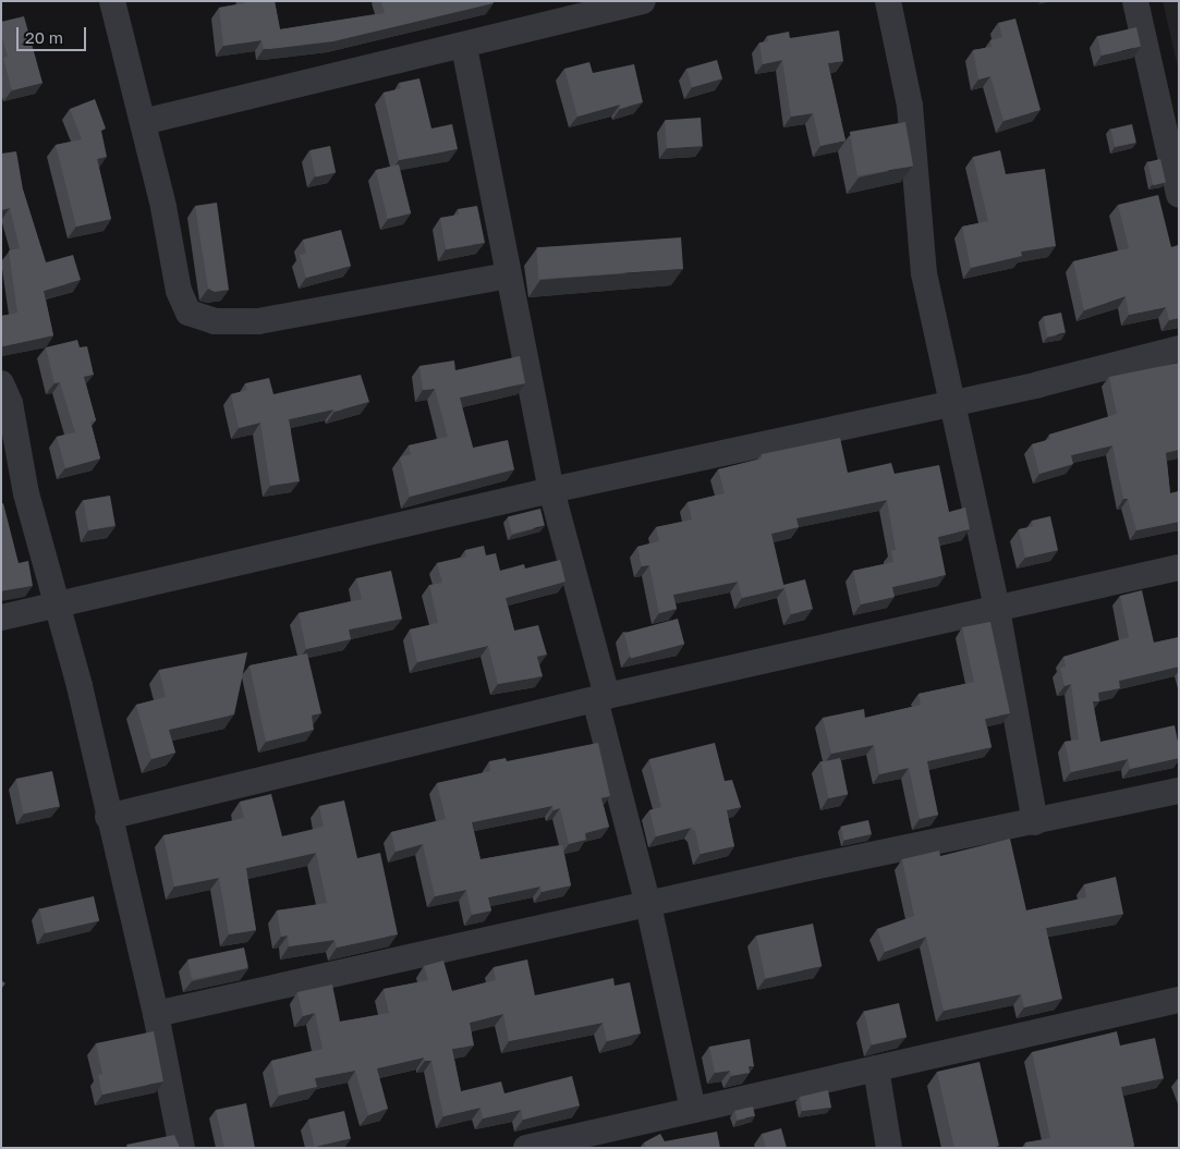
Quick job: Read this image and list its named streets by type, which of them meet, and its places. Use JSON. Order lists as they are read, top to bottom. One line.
{"scale_bar":"20 m"}
